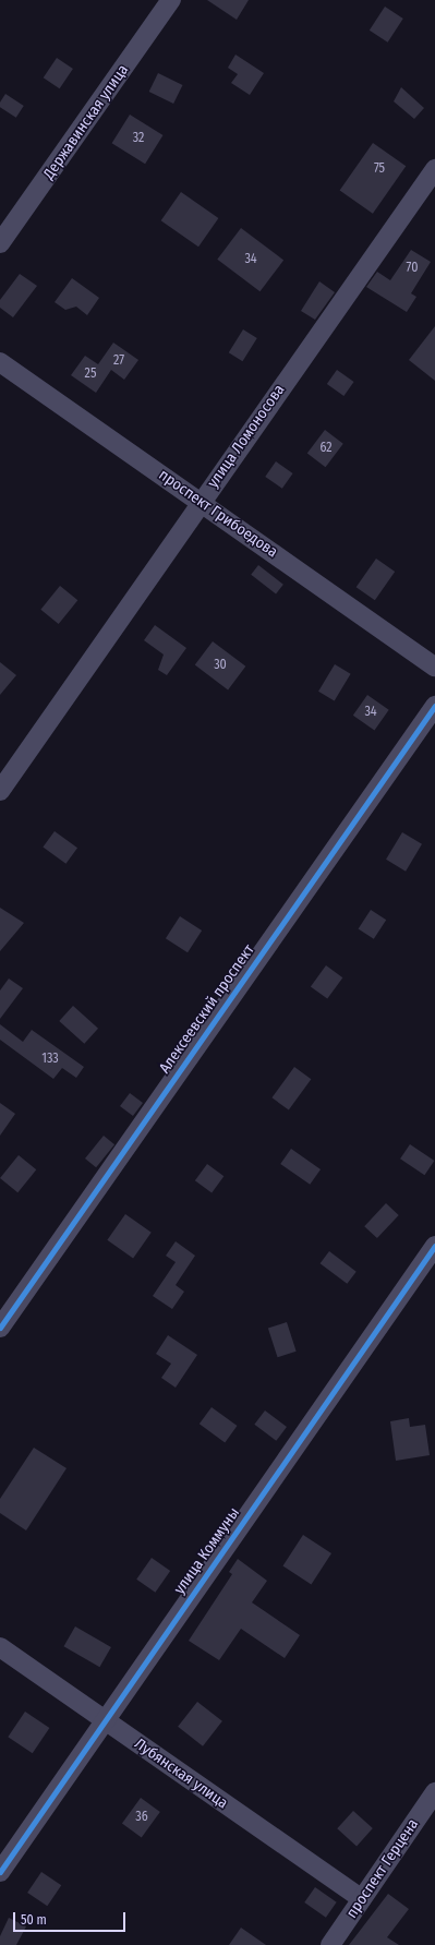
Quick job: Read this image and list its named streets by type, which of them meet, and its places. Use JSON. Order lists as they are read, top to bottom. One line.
{"streets":{"street":["Державинская улица","улица Ломоносова","проспект Грибоедова","Алексеевский проспект","улица Коммуны","Лубянская улица","проспект Герцена"]},"crossings":[["улица Ломоносова","проспект Грибоедова"],["улица Коммуны","Лубянская улица"],["Лубянская улица","проспект Герцена"]],"house_numbers":["32","75","34","70","27","25","62","30","34","133","36"],"scale_bar":"50 m"}
